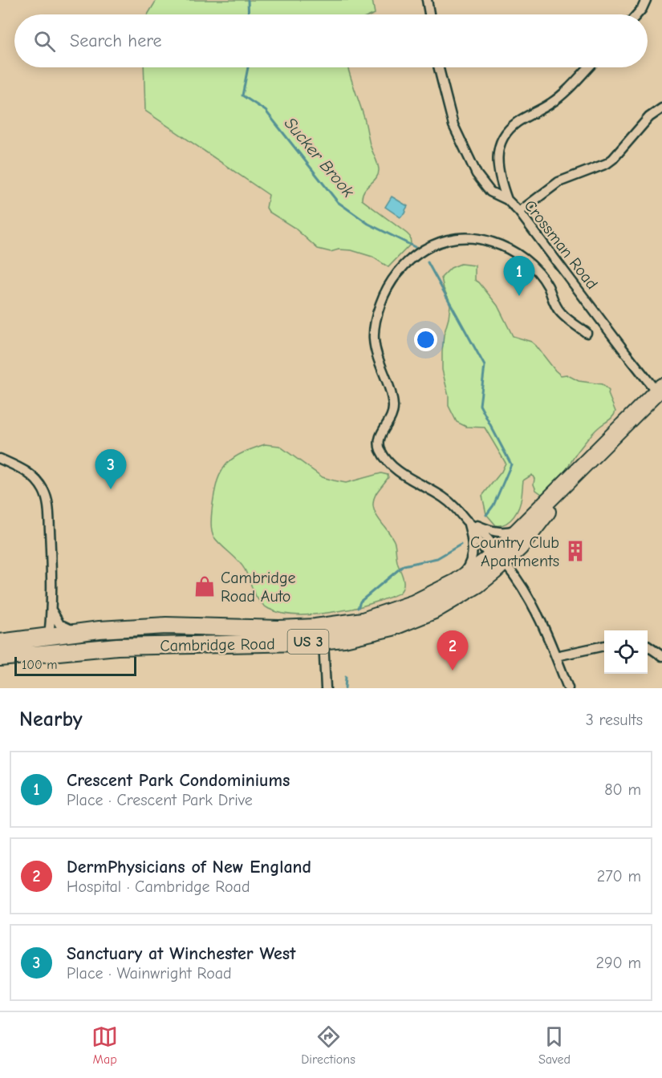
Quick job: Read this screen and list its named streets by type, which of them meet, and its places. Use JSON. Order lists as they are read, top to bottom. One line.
{"streets":{"highway":["US 3","Cambridge Road"],"street":["Crossman Road"]},"crossings":[["Crossman Road","Cambridge Road"],["US 3","Cambridge Road"]],"water":["Sucker Brook"],"places":{"building":["Country Club Apartments"],"shop":["Cambridge Road Auto"]},"scale_bar":"100 m","page":{"search":"Search here","pins":["1","3","2"],"scale":"100 m","heading":["Nearby","3 results"],"list":[{"mark":"1","name":"Crescent Park Condominiums","note":"Place · Crescent Park Drive","value":"80 m"},{"mark":"2","name":"DermPhysicians of New England","note":"Hospital · Cambridge Road","value":"270 m"},{"mark":"3","name":"Sanctuary at Winchester West","note":"Place · Wainwright Road","value":"290 m"}],"nav":["Map","Directions","Saved"]}}
